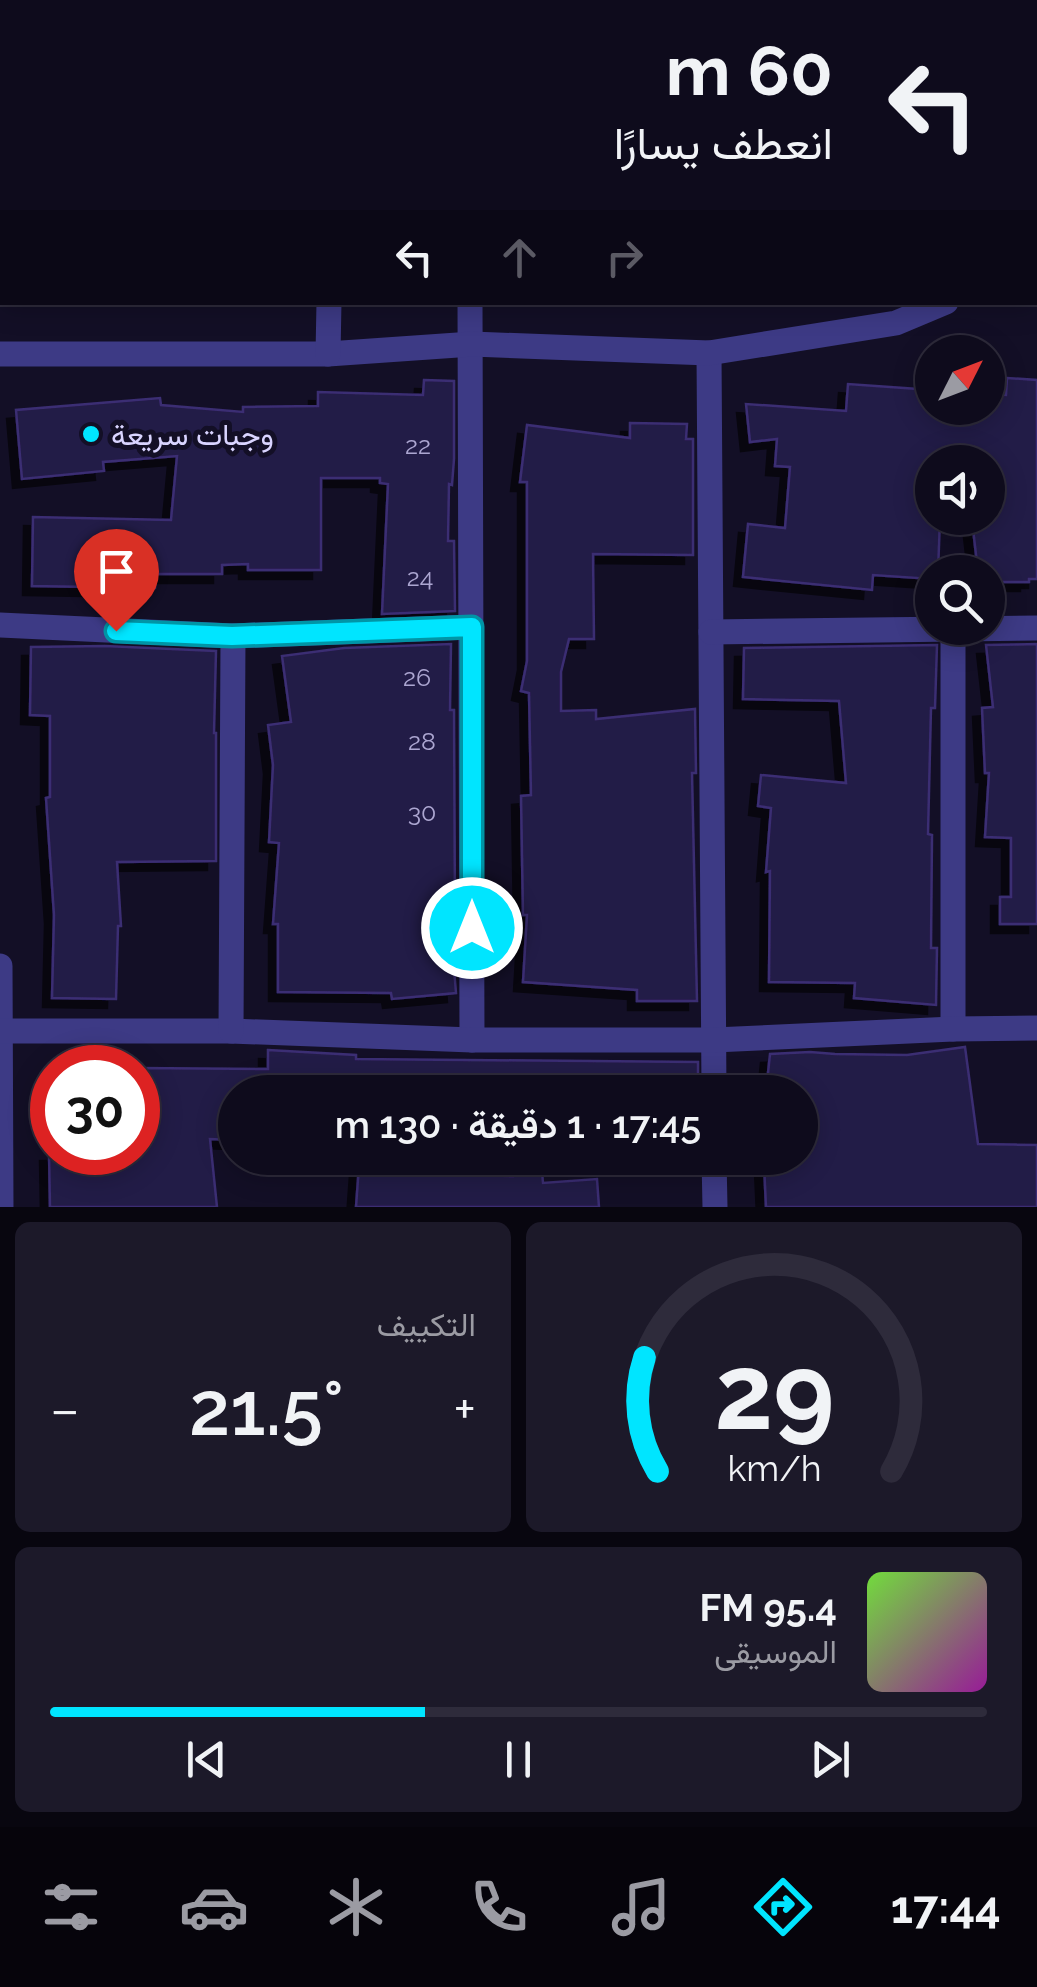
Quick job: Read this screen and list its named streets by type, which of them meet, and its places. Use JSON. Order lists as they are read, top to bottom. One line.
{"places":["وجبات سريعة"],"house_numbers":["22","24","26","28","30"],"north":"top right","page":{"turn":["60 m","انعطف يسارًا"],"limit":"30","trip":"17:45 · 1 دقيقة · 130 m","tile":"التكييف","heat":["−","21.5°","+"],"song":["95.4 FM","الموسيقى"],"tabs":"17:44","gauge":["29","km/h"]}}
